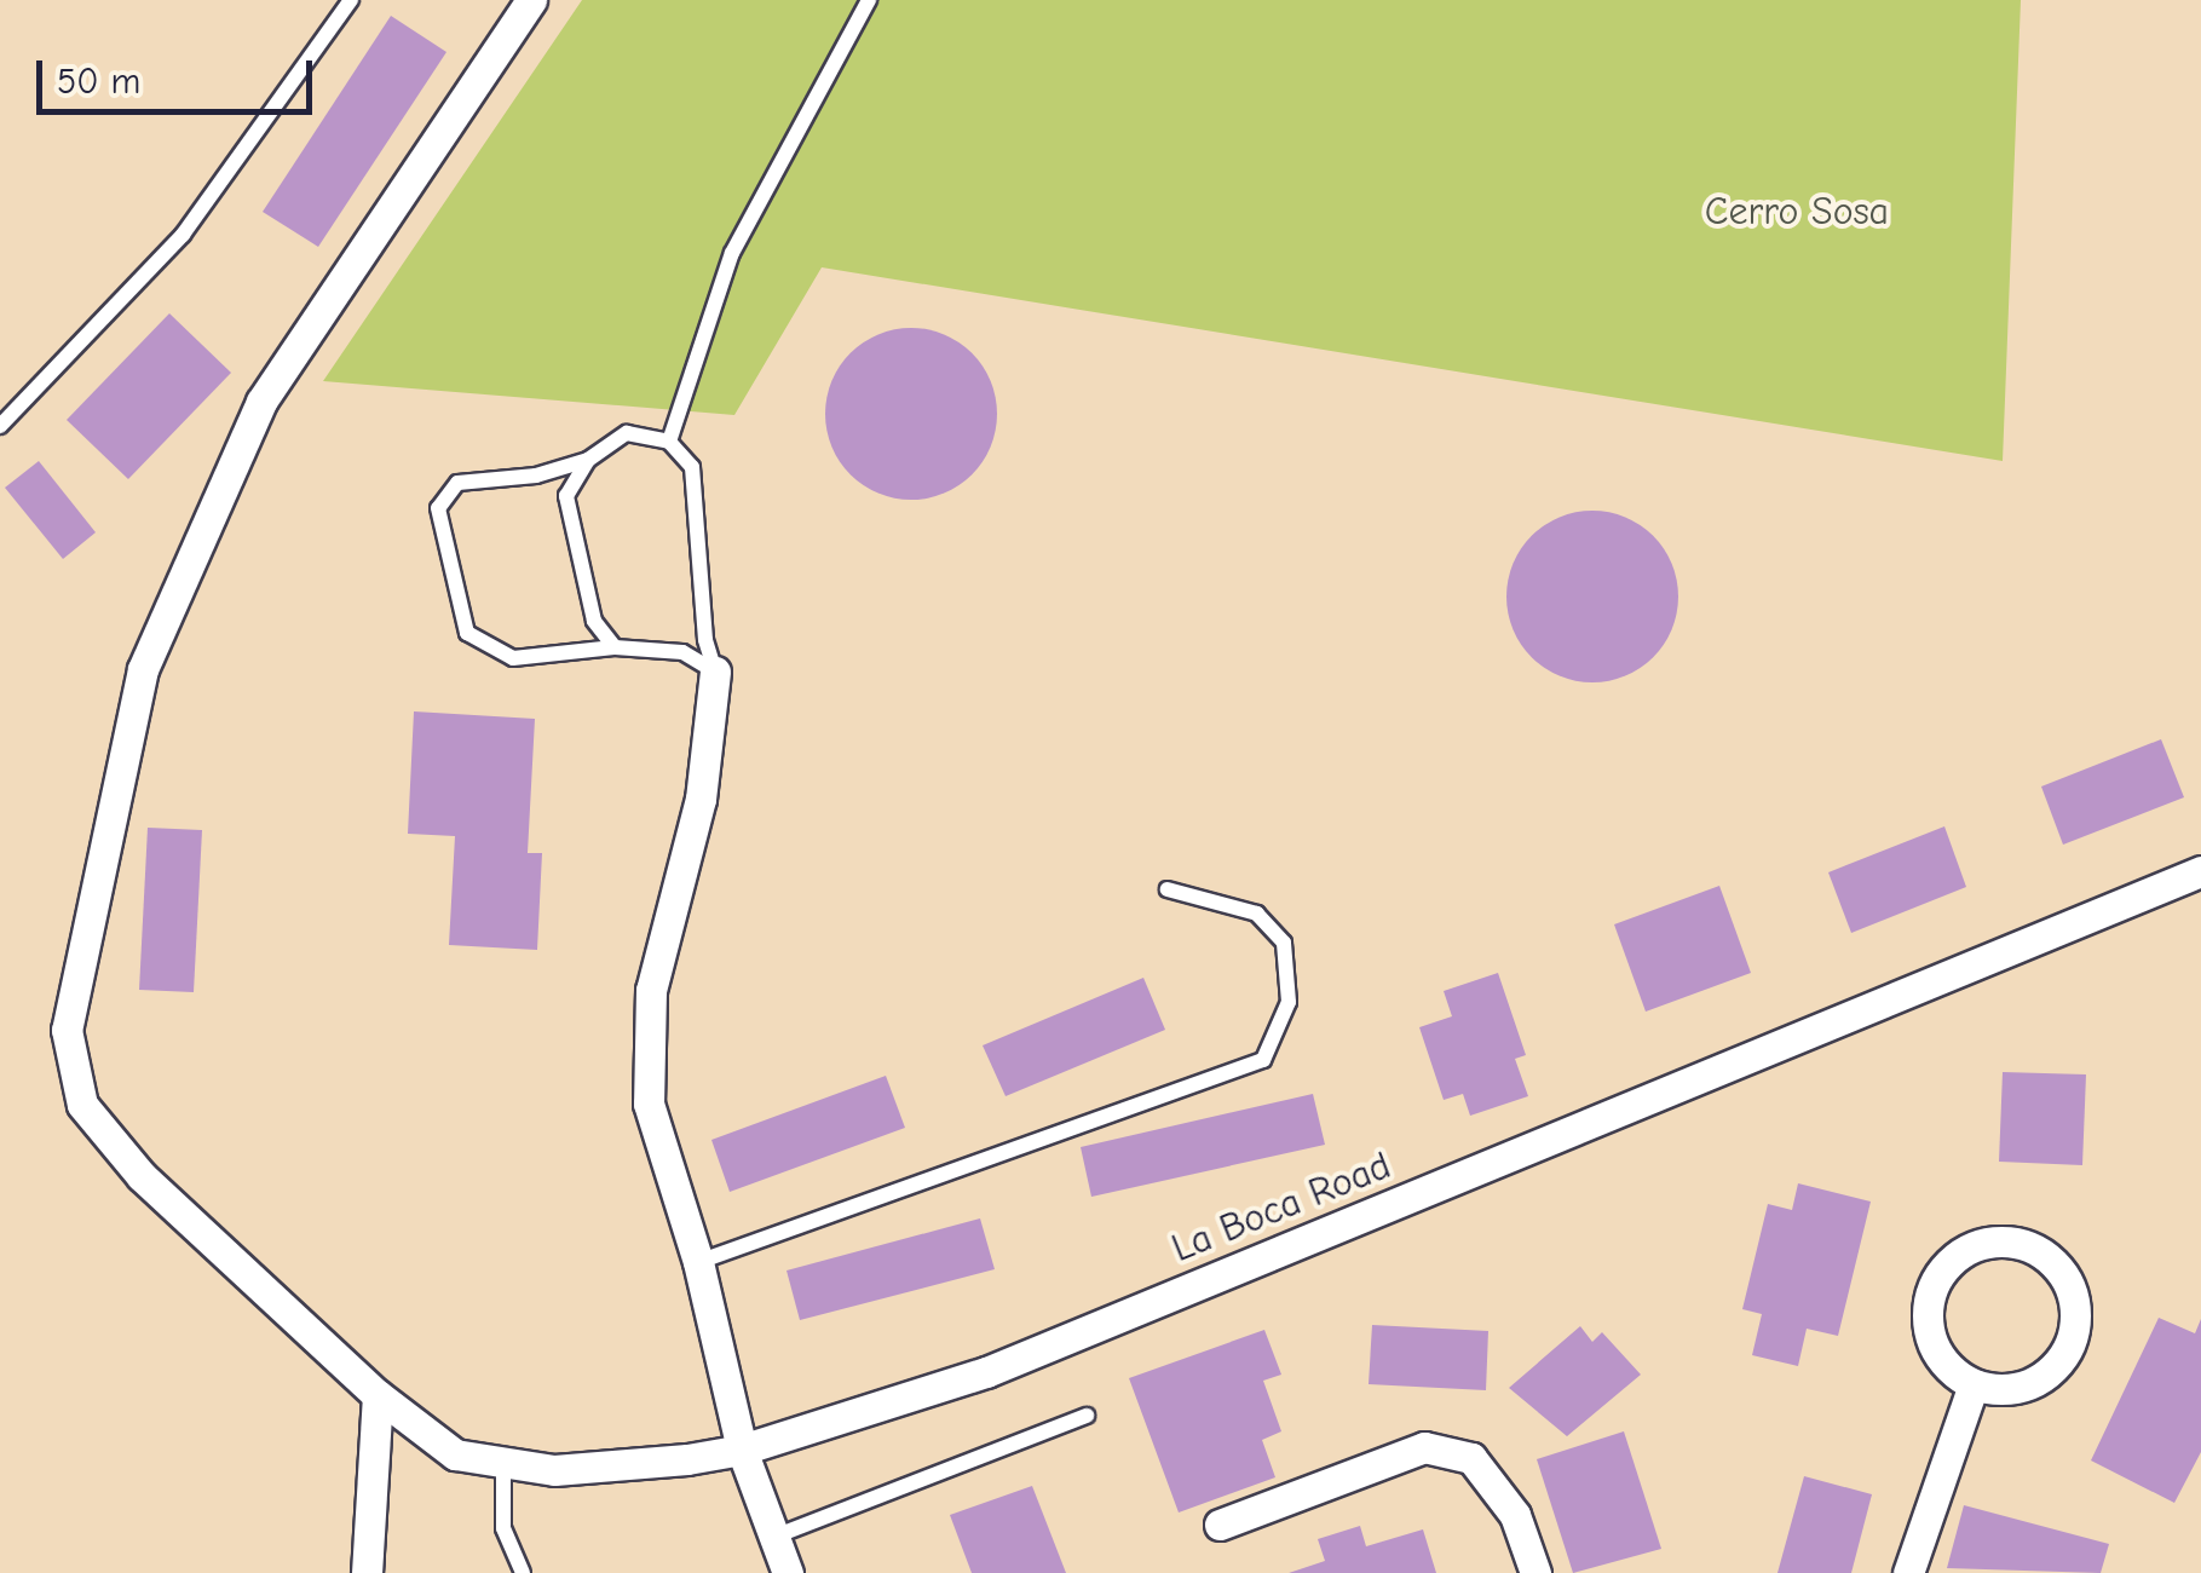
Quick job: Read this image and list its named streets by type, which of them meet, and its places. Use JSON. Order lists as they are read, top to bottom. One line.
{"streets":{"street":["La Boca Road"]},"parks":["Cerro Sosa"],"scale_bar":"50 m"}
